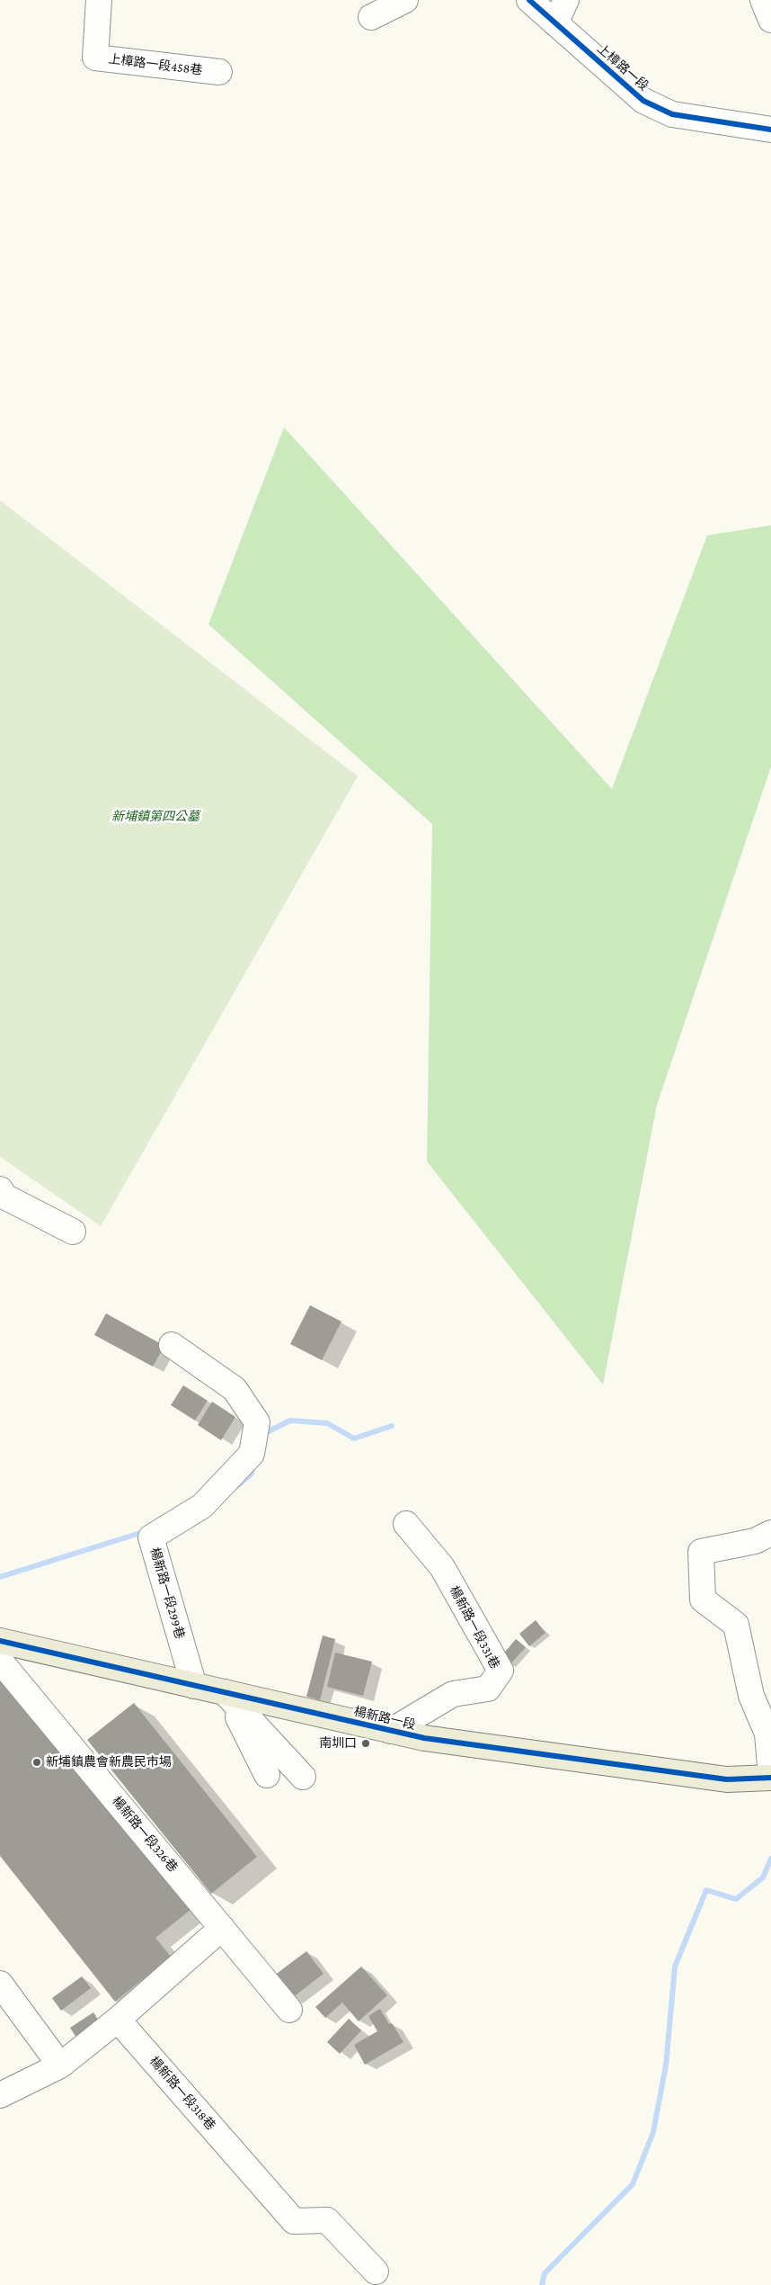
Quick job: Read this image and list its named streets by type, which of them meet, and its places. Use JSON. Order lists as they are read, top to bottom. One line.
{"streets":{"main road":["楊新路一段"],"street":["上樟路一段458巷","上樟路一段","楊新路一段299巷","楊新路一段331巷","楊新路一段326巷","楊新路一段318巷"]},"crossings":[["楊新路一段299巷","楊新路一段"],["楊新路一段331巷","楊新路一段"]],"parks":["新埔鎮第四公墓"],"places":["南圳口","新埔鎮農會新農民市場"]}
